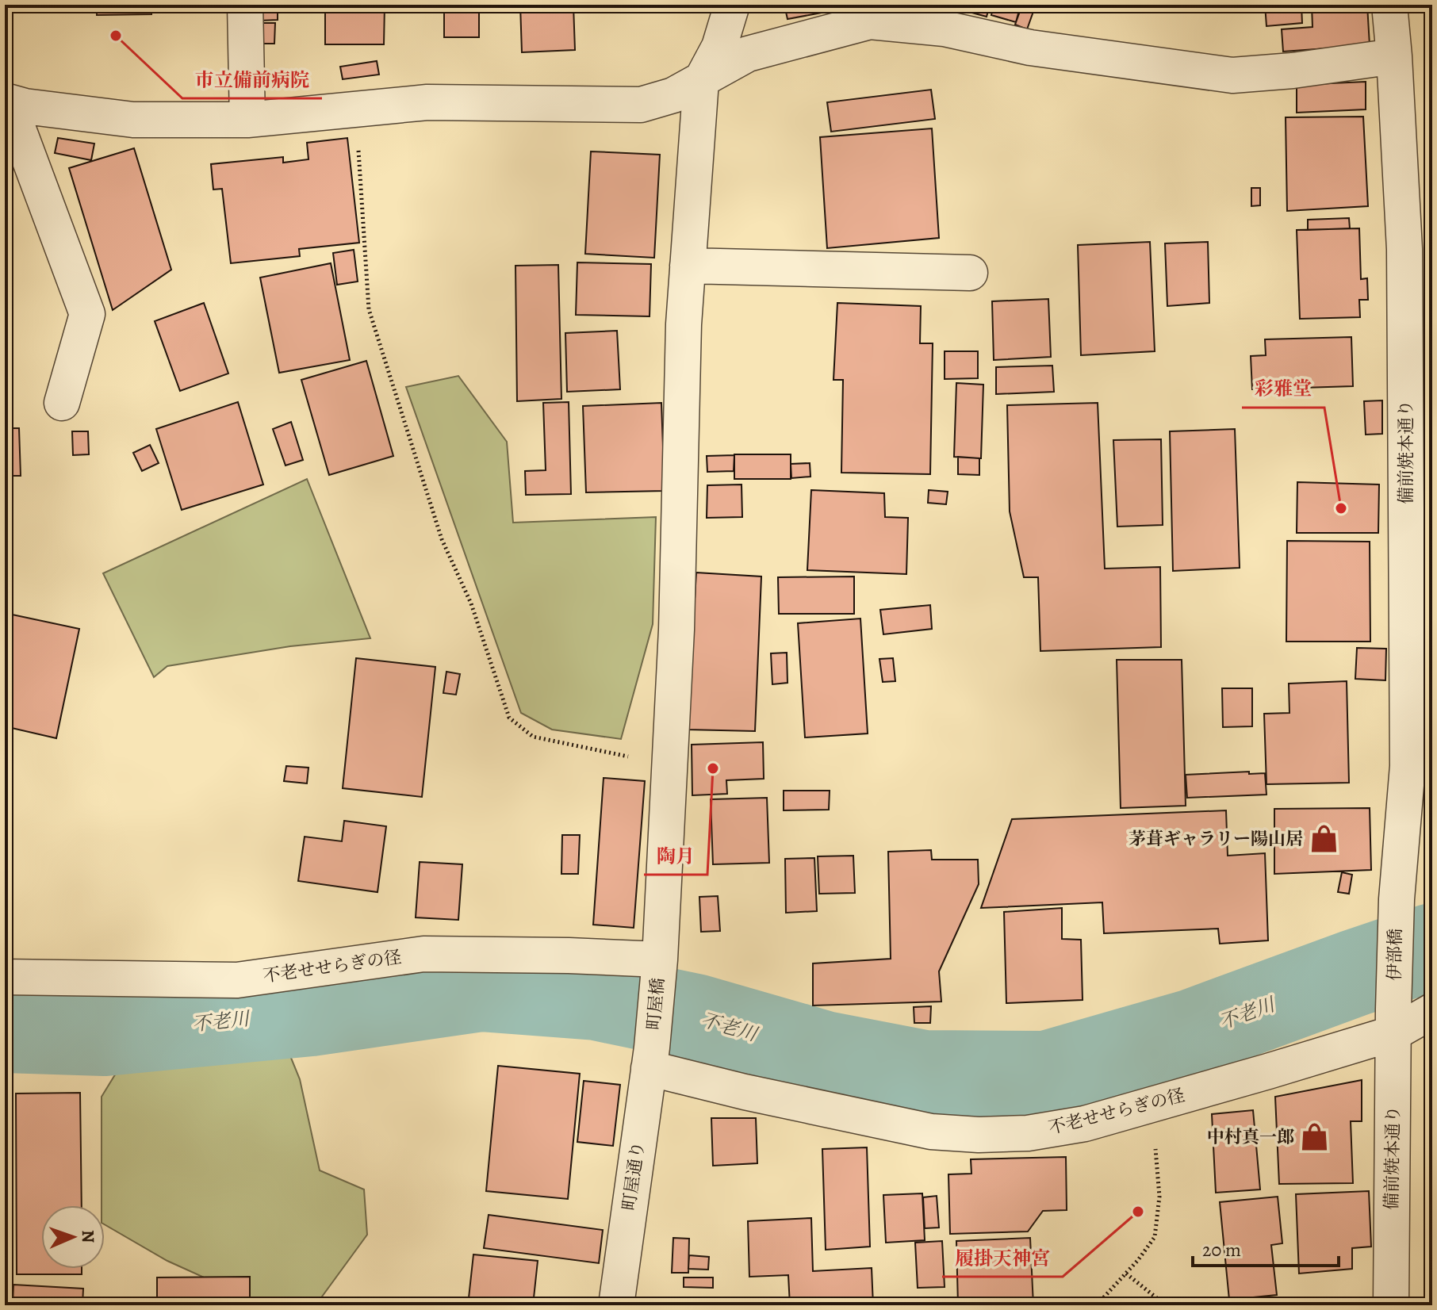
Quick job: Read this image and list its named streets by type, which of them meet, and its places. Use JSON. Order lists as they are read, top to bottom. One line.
{"streets":{"street":["備前焼本通り","伊部橋","不老せせらぎの径","町屋橋","町屋通り"]},"crossings":[["備前焼本通り","伊部橋"],["備前焼本通り","不老せせらぎの径"],["伊部橋","不老せせらぎの径"],["不老せせらぎの径","町屋橋"],["不老せせらぎの径","町屋通り"],["町屋橋","町屋通り"]],"water":["不老川"],"places":{"other":["市立備前病院","彩雅堂","陶月","履掛天神宮"],"shop":["茅葺ギャラリー陽山居","中村真一郎"]},"scale_bar":"20 m","north":"right"}
